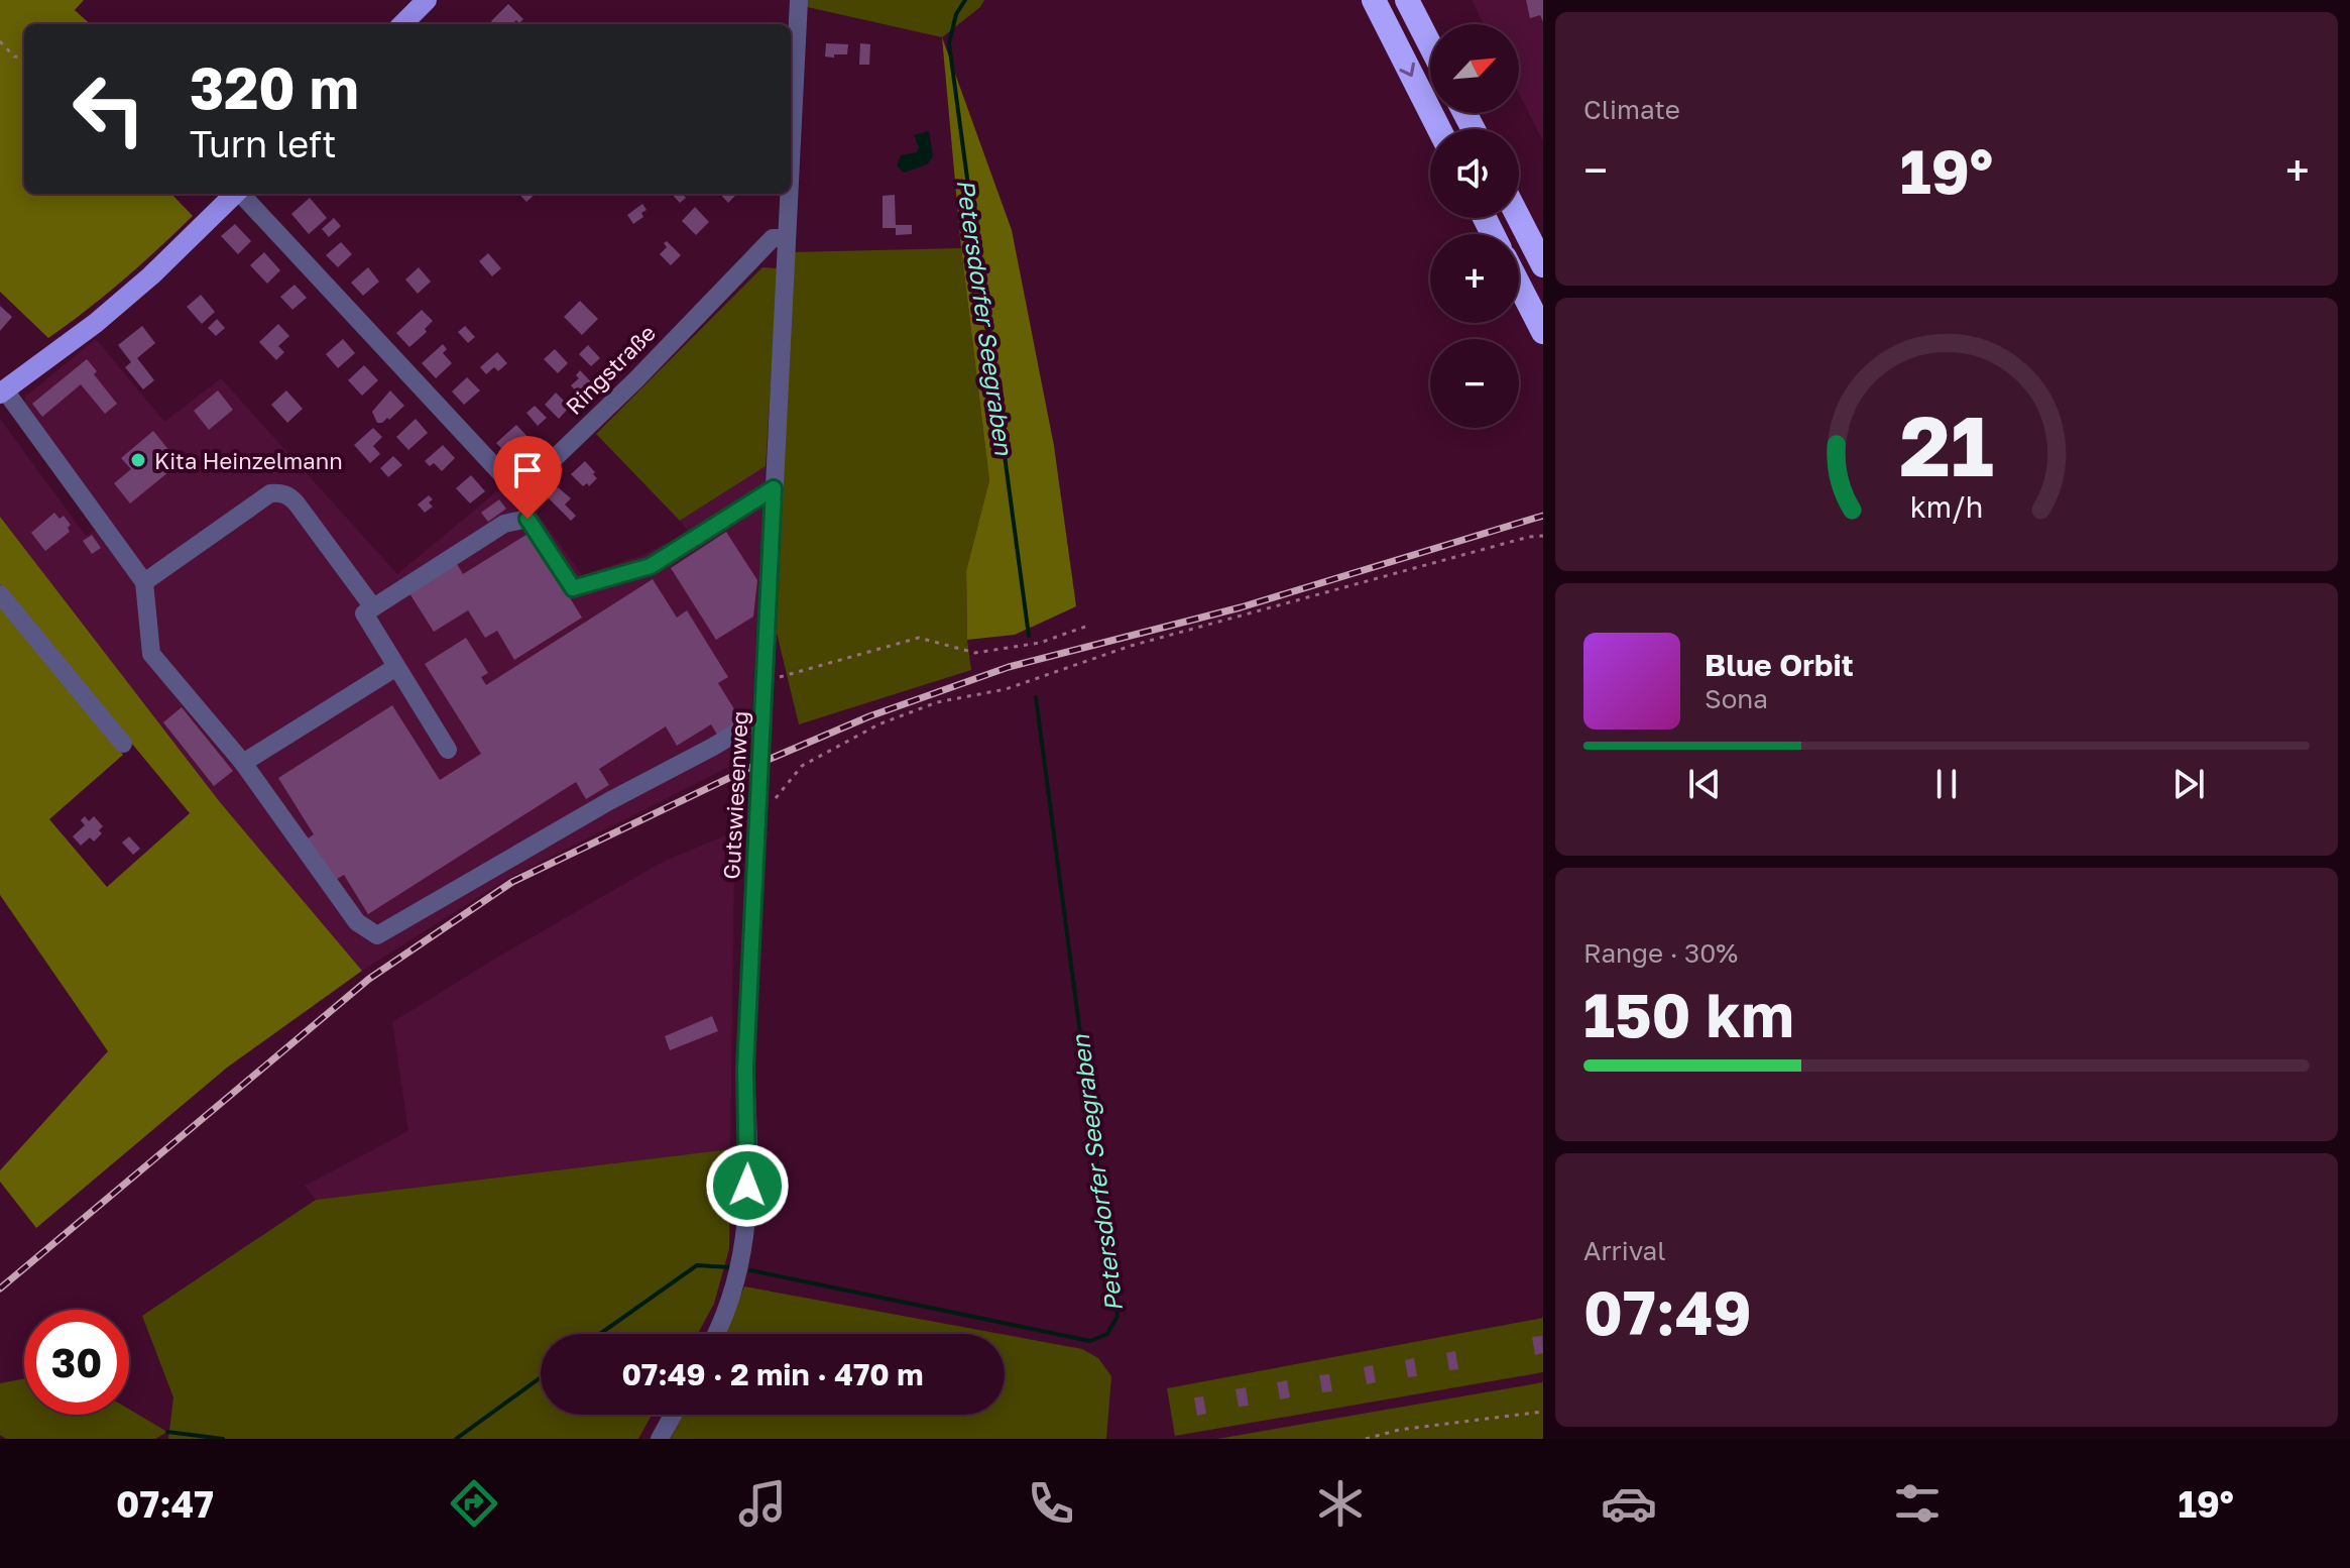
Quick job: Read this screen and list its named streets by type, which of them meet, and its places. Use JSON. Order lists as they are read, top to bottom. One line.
{"streets":{"street":["Ringstraße","Gutswiesenweg"]},"crossings":[["Ringstraße","Gutswiesenweg"]],"water":["Petersdorfer Seegraben"],"places":["Kita Heinzelmann"],"north":"top right","page":{"tile":["Climate",["Range · 30%","150 km"],["Arrival","07:49"]],"map_buttons":["+","−"],"turn":["320 m","Turn left"],"heat":["−","19°","+"],"song":["Blue Orbit","Sona"],"limit":"30","trip":"07:49 · 2 min · 470 m","tabs":["07:47","19°"],"gauge":["21","km/h"]}}
